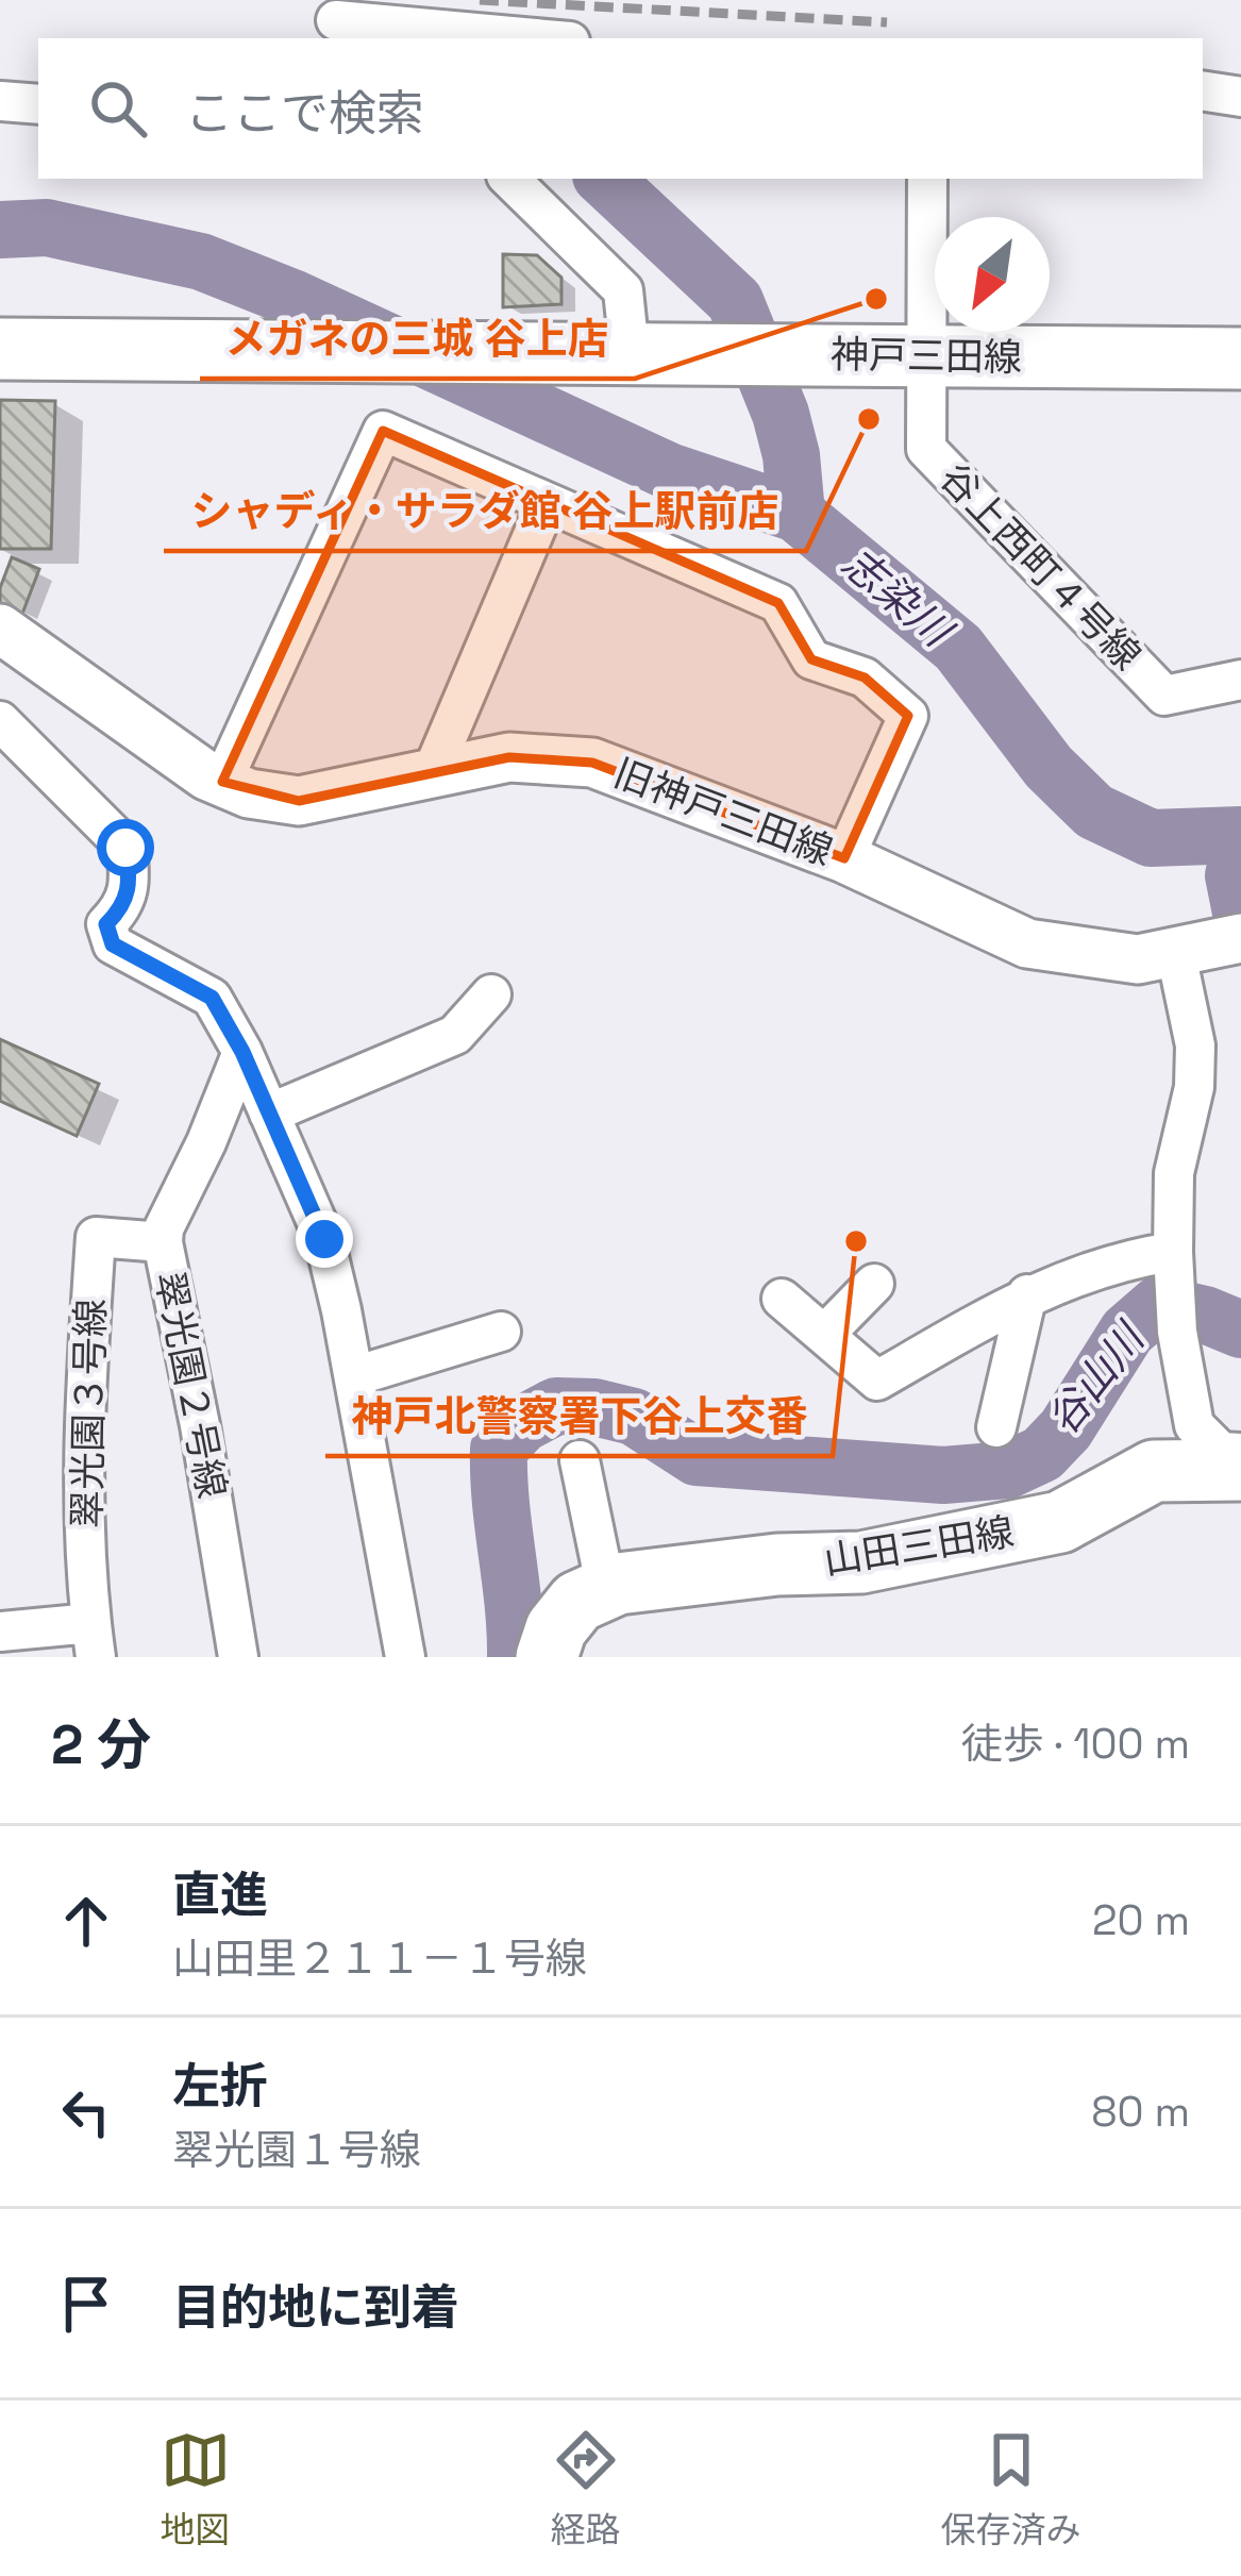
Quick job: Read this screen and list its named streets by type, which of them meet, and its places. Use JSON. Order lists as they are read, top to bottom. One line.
{"streets":{"main road":["神戸三田線","山田三田線"],"street":["谷上西町４号線","旧神戸三田線","翠光園２号線","翠光園３号線"]},"crossings":[["神戸三田線","谷上西町４号線"],["翠光園２号線","翠光園３号線"]],"water":["志染川","谷山川"],"places":["メガネの三城 谷上店","シャディ・サラダ館 谷上駅前店","神戸北警察署下谷上交番"],"north":"bottom left","page":{"search":"ここで検索","heading":["2 分","徒歩 · 100 m"],"list":[["直進","山田里２１１－１号線","20 m"],["左折","翠光園１号線","80 m"],"目的地に到着"],"nav":["地図","経路","保存済み"]}}
